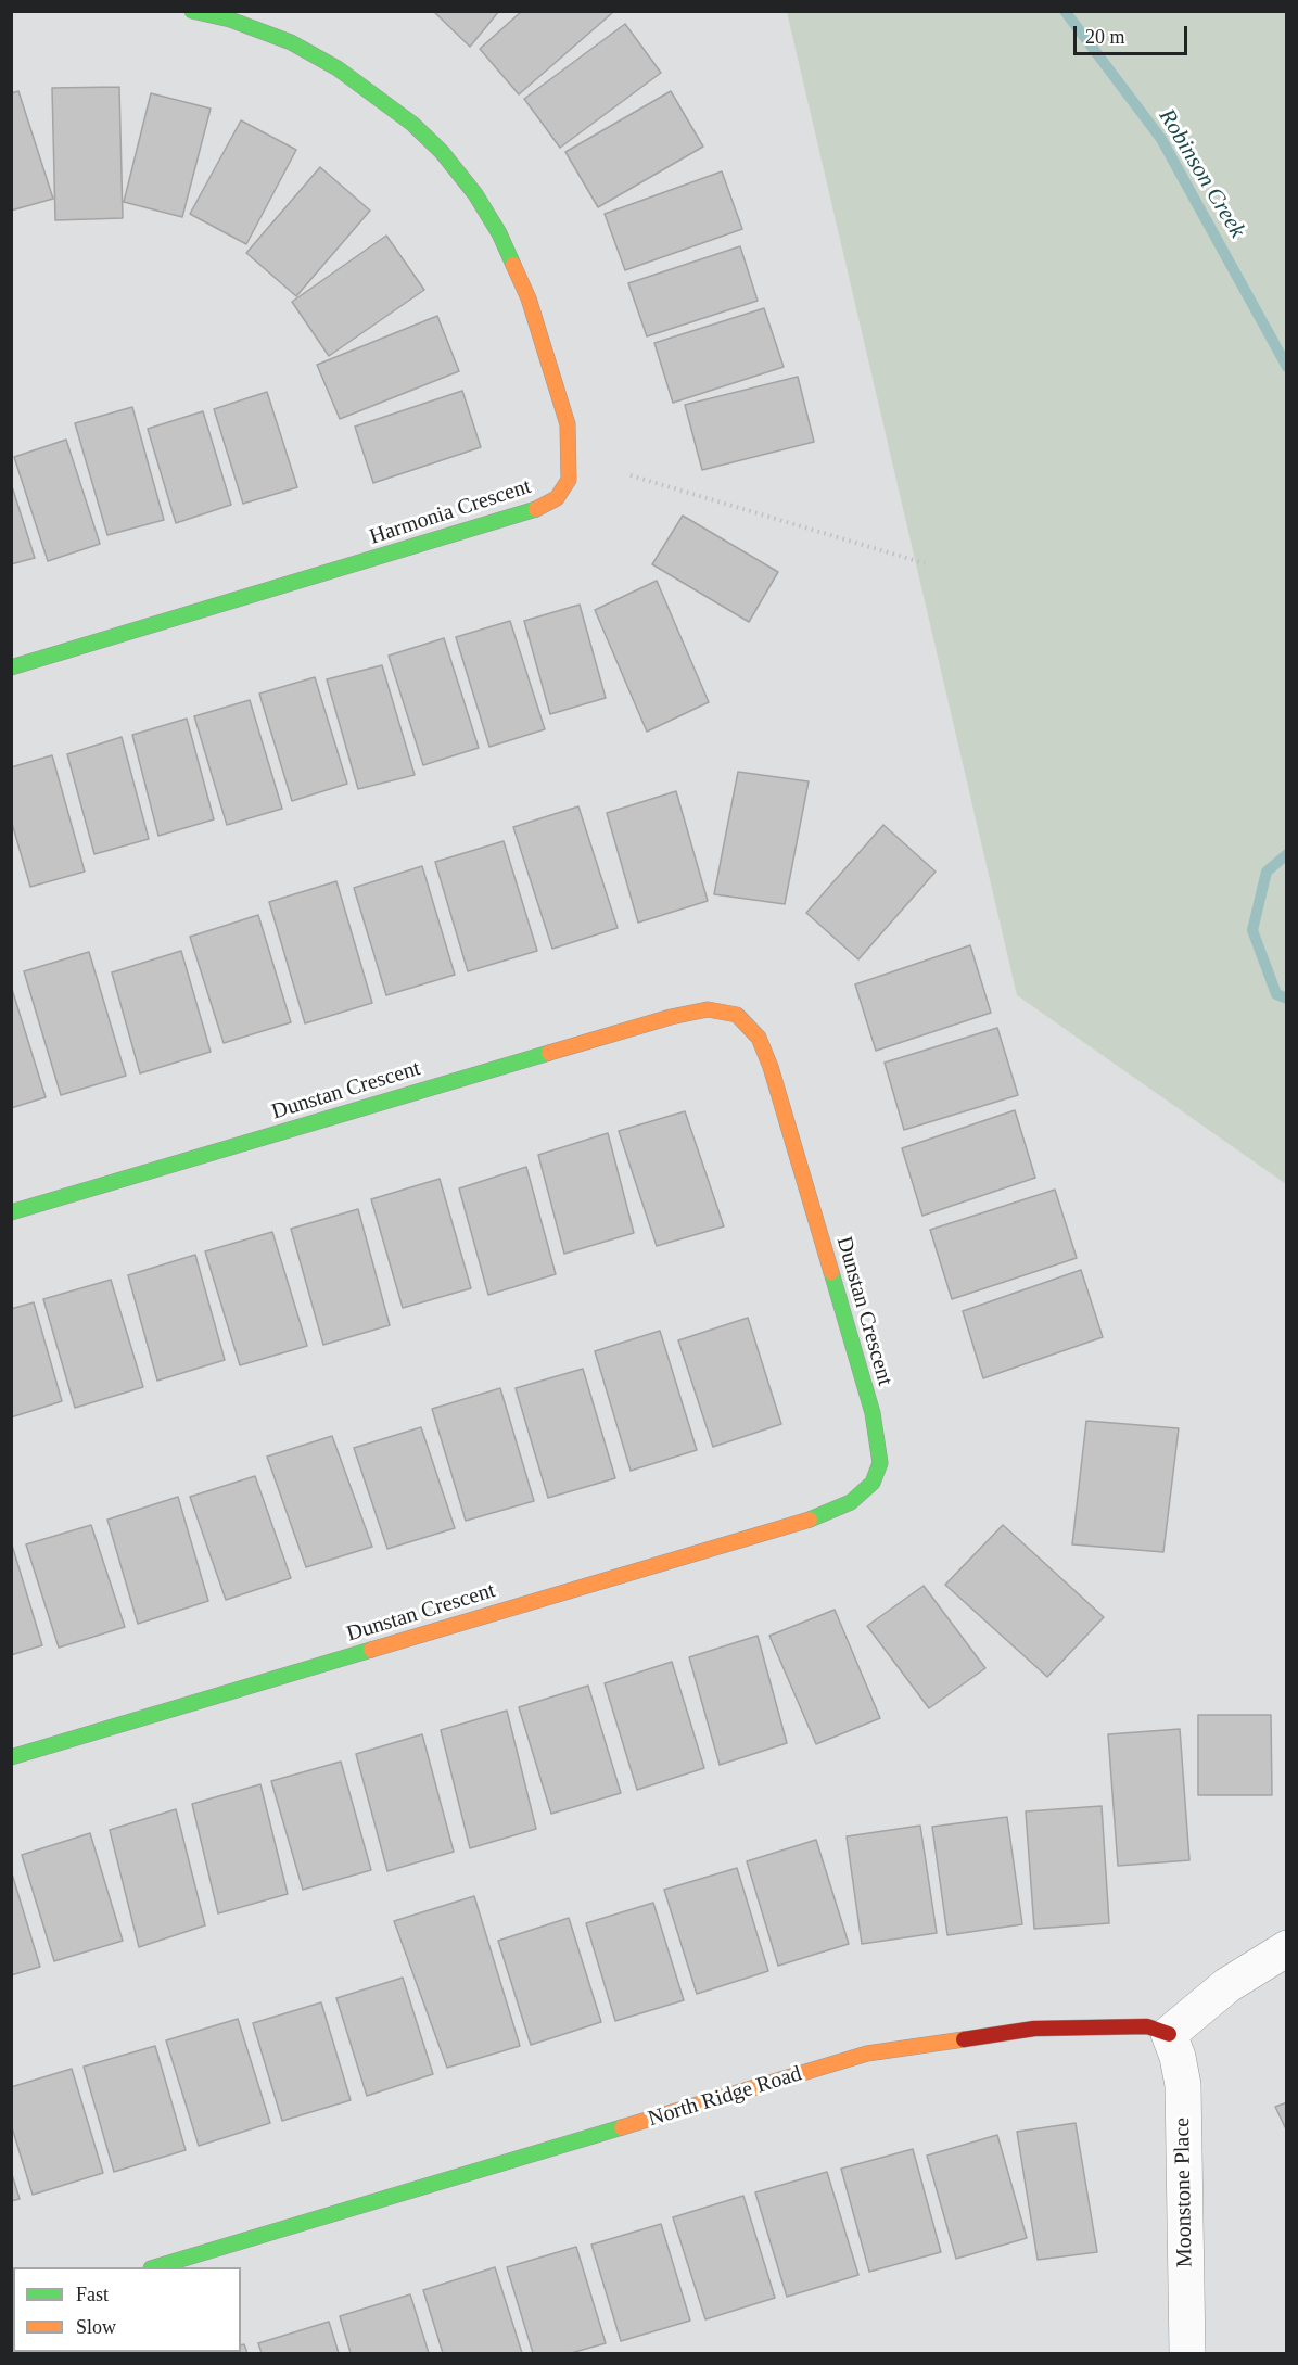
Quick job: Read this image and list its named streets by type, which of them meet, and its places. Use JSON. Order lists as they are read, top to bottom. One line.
{"streets":{"street":["Harmonia Crescent","Dunstan Crescent","North Ridge Road","Moonstone Place"]},"crossings":[["North Ridge Road","Moonstone Place"]],"water":["Robinson Creek"],"legend":["Fast","Slow"],"scale_bar":"20 m"}
